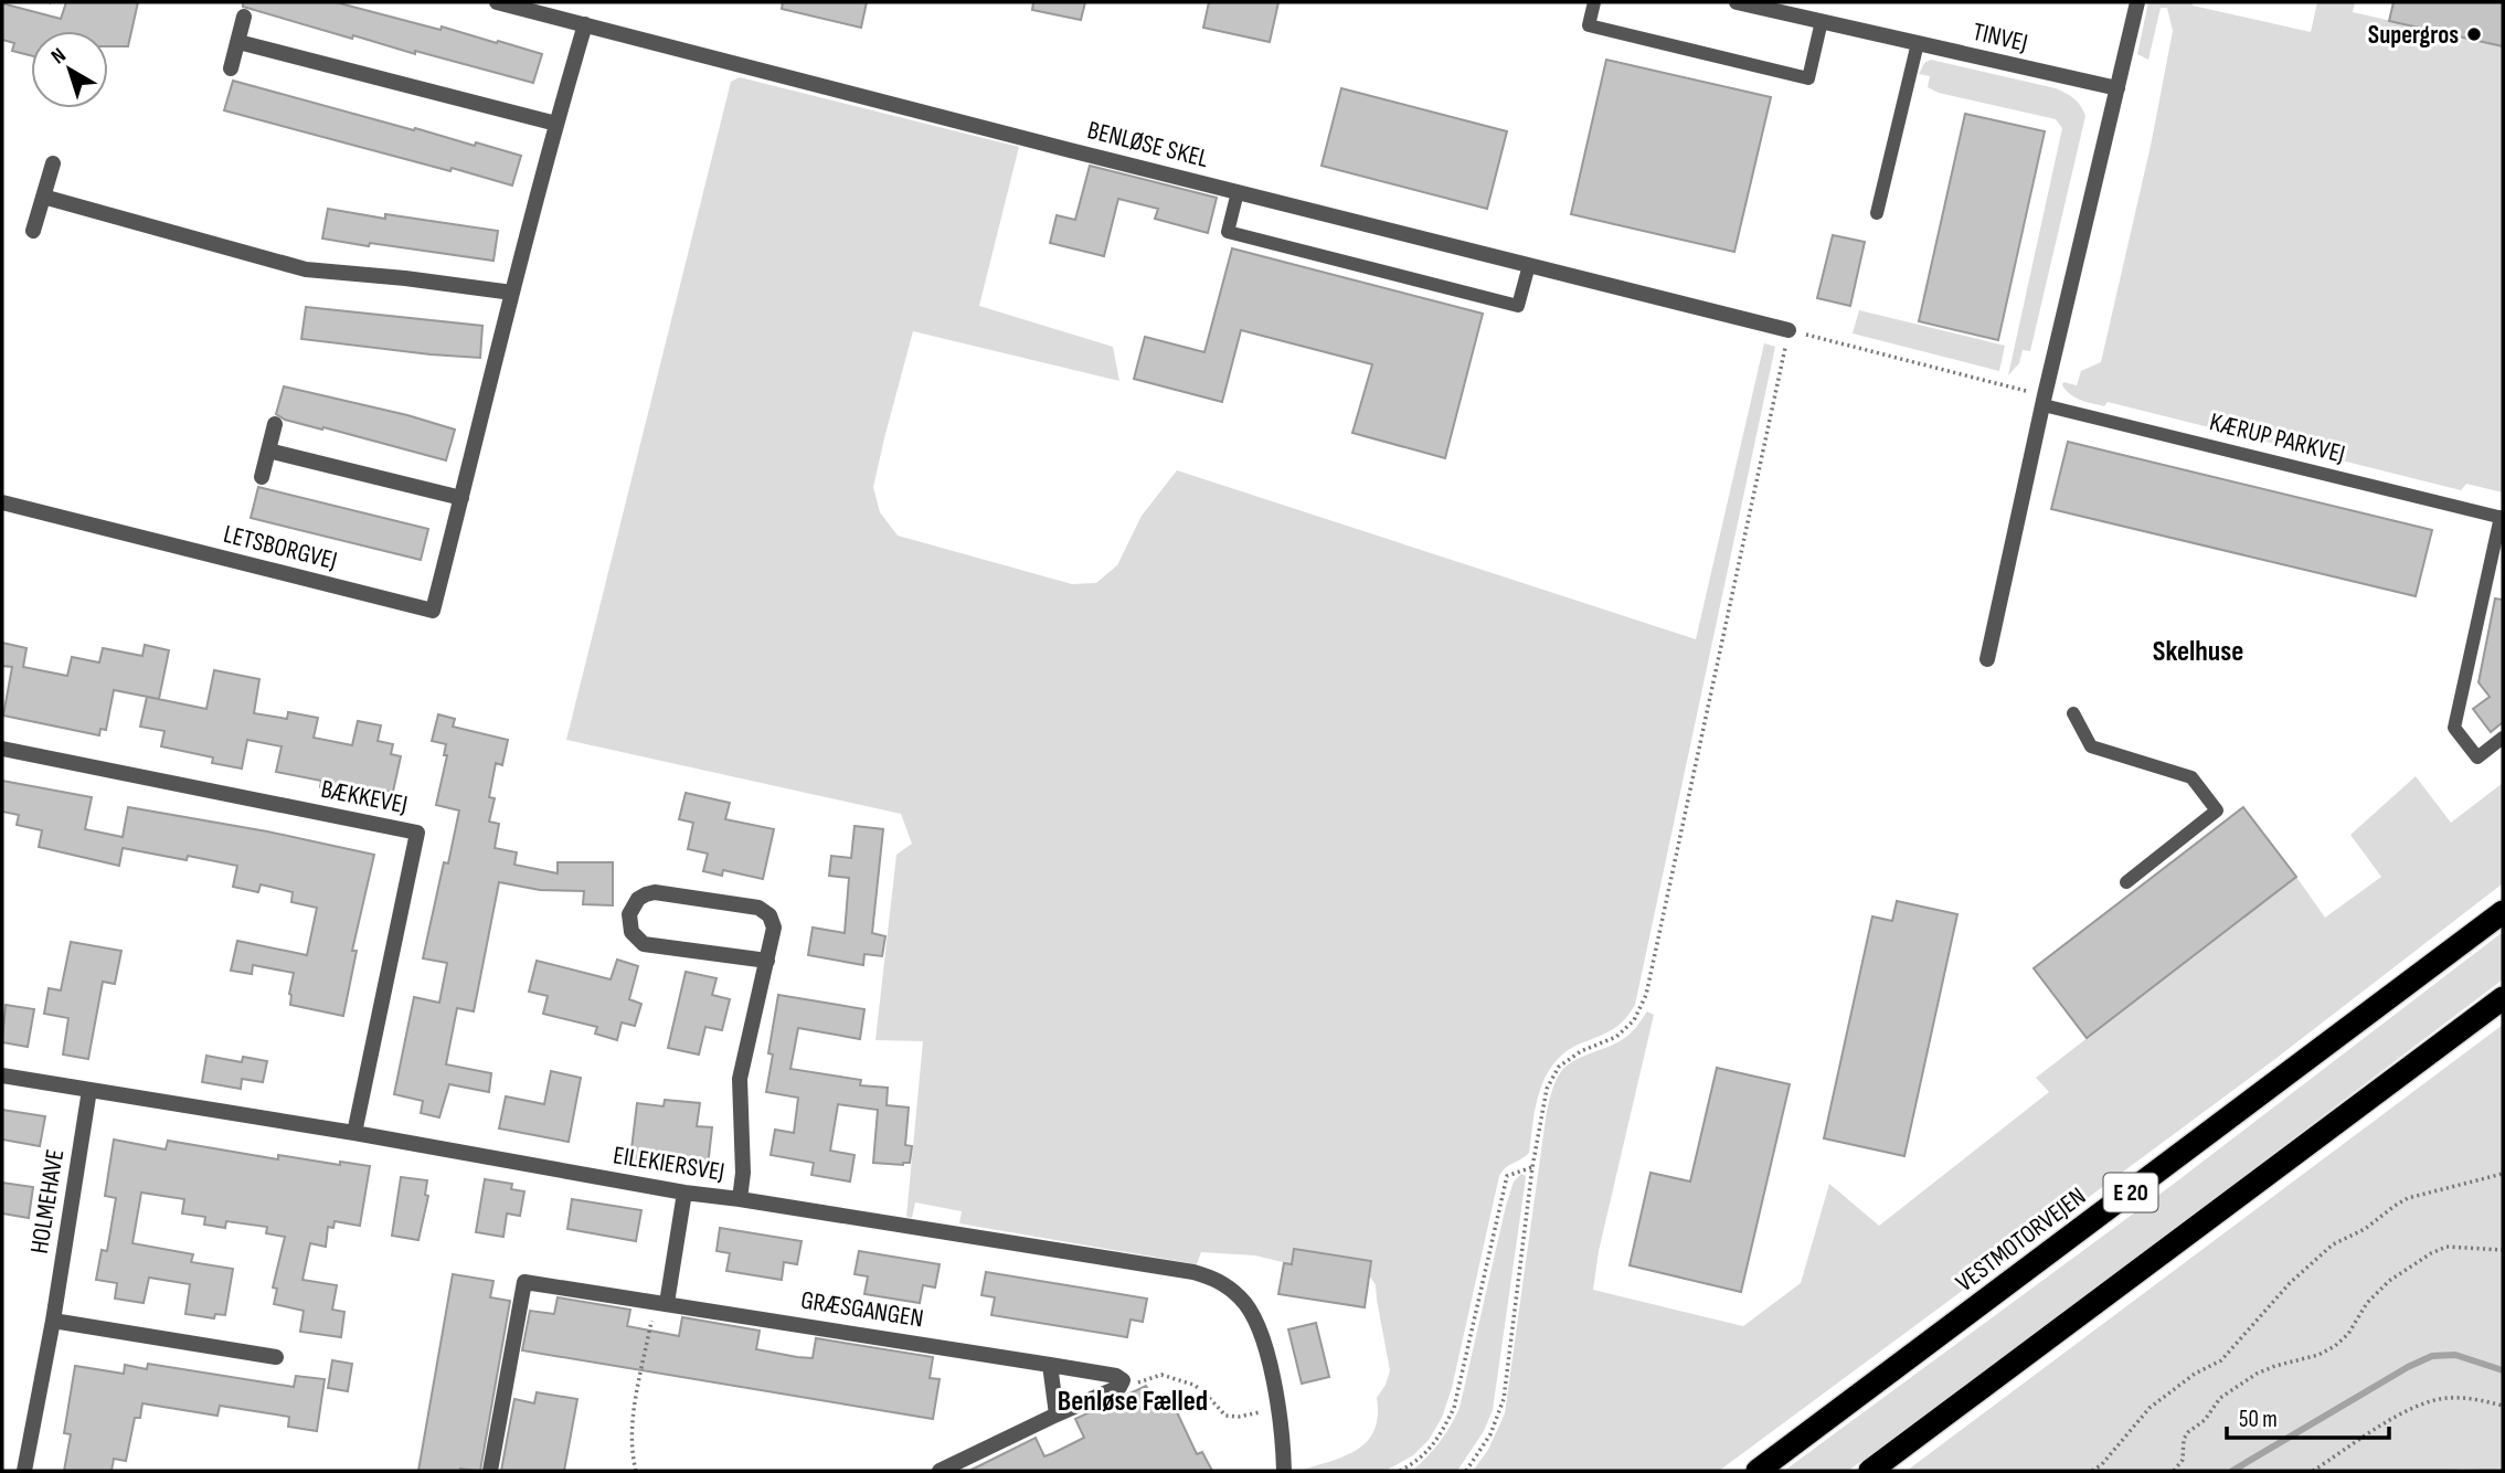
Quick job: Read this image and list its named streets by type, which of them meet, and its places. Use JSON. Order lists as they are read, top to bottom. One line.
{"streets":{"highway":["E 20","VESTMOTORVEJEN"],"street":["TINVEJ","BENLØSE SKEL","LETSBORGVEJ","BÆKKEVEJ","EILEKIERSVEJ","HOLMEHAVE","GRÆSGANGEN"],"lane":["KÆRUP PARKVEJ"]},"crossings":[["BENLØSE SKEL","LETSBORGVEJ"],["BÆKKEVEJ","EILEKIERSVEJ"],["EILEKIERSVEJ","HOLMEHAVE"]],"districts":["Skelhuse","Benløse Fælled"],"places":["Supergros"],"scale_bar":"50 m","north":"top left"}
